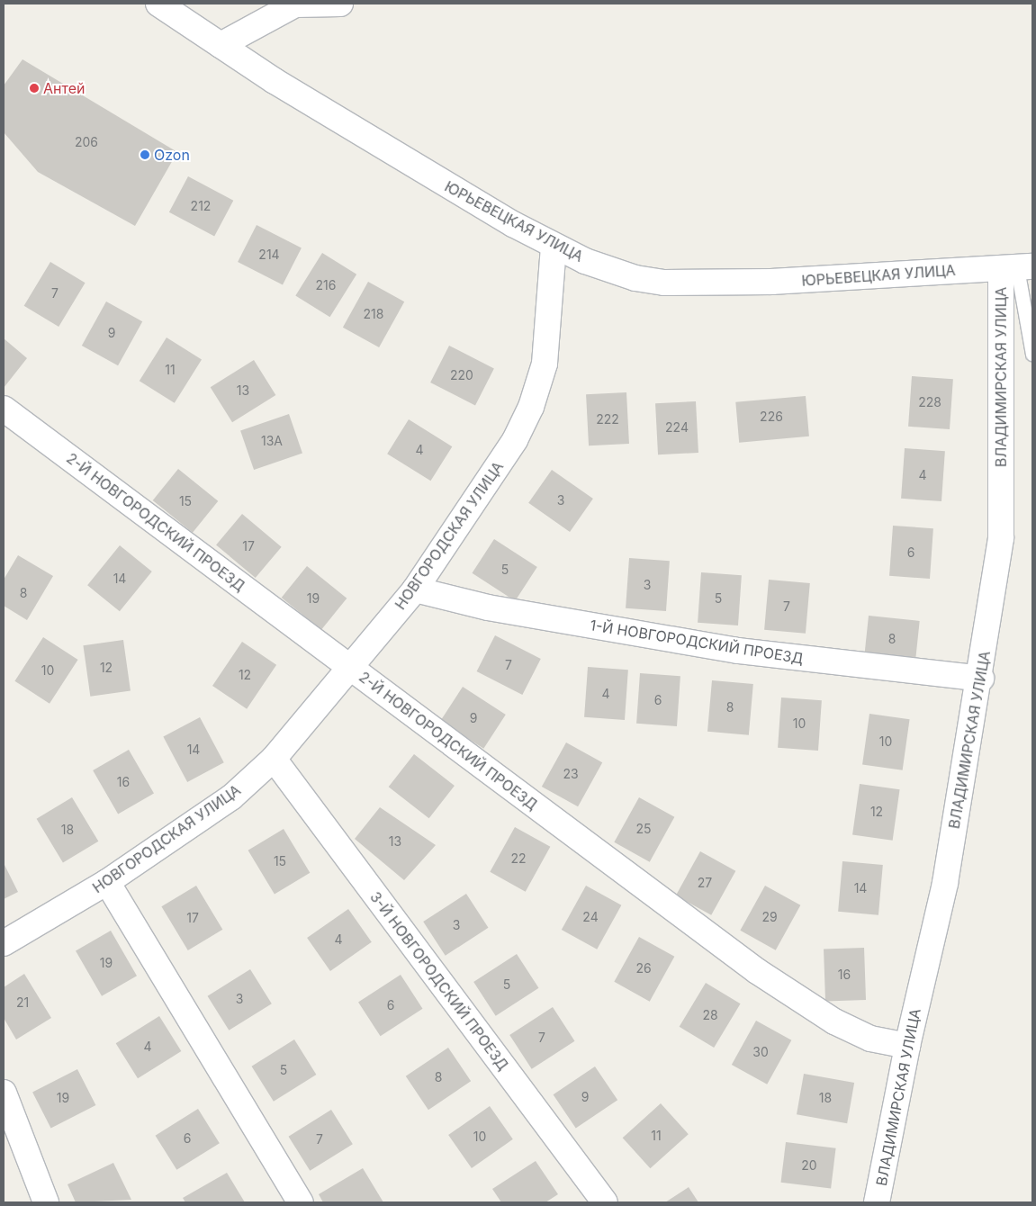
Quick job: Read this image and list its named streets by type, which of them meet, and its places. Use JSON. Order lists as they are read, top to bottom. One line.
{"streets":{"street":["ЮРЬЕВЕЦКАЯ УЛИЦА","ВЛАДИМИРСКАЯ УЛИЦА","2-Й НОВГОРОДСКИЙ ПРОЕЗД","НОВГОРОДСКАЯ УЛИЦА","1-Й НОВГОРОДСКИЙ ПРОЕЗД","3-Й НОВГОРОДСКИЙ ПРОЕЗД"]},"crossings":[["ЮРЬЕВЕЦКАЯ УЛИЦА","ВЛАДИМИРСКАЯ УЛИЦА"],["ЮРЬЕВЕЦКАЯ УЛИЦА","НОВГОРОДСКАЯ УЛИЦА"],["ВЛАДИМИРСКАЯ УЛИЦА","2-Й НОВГОРОДСКИЙ ПРОЕЗД"],["ВЛАДИМИРСКАЯ УЛИЦА","1-Й НОВГОРОДСКИЙ ПРОЕЗД"],["2-Й НОВГОРОДСКИЙ ПРОЕЗД","НОВГОРОДСКАЯ УЛИЦА"],["НОВГОРОДСКАЯ УЛИЦА","1-Й НОВГОРОДСКИЙ ПРОЕЗД"],["НОВГОРОДСКАЯ УЛИЦА","3-Й НОВГОРОДСКИЙ ПРОЕЗД"]],"places":["Антей","Ozon"],"house_numbers":["206","212","214","216","7","218","9","11","220","13","228","226","222","224","13А","4","4","3","15","17","6","5","14","3","8","19","5","7","8","7","12","10","12","4","6","8","9","10","10","14","23","16","12","25","18","13","22","15","27","14","24","29","17","3","4","19","26","16","5","3","21","6","28","7","4","30","5","8","9","19","18","11","10","6","7","20"]}
